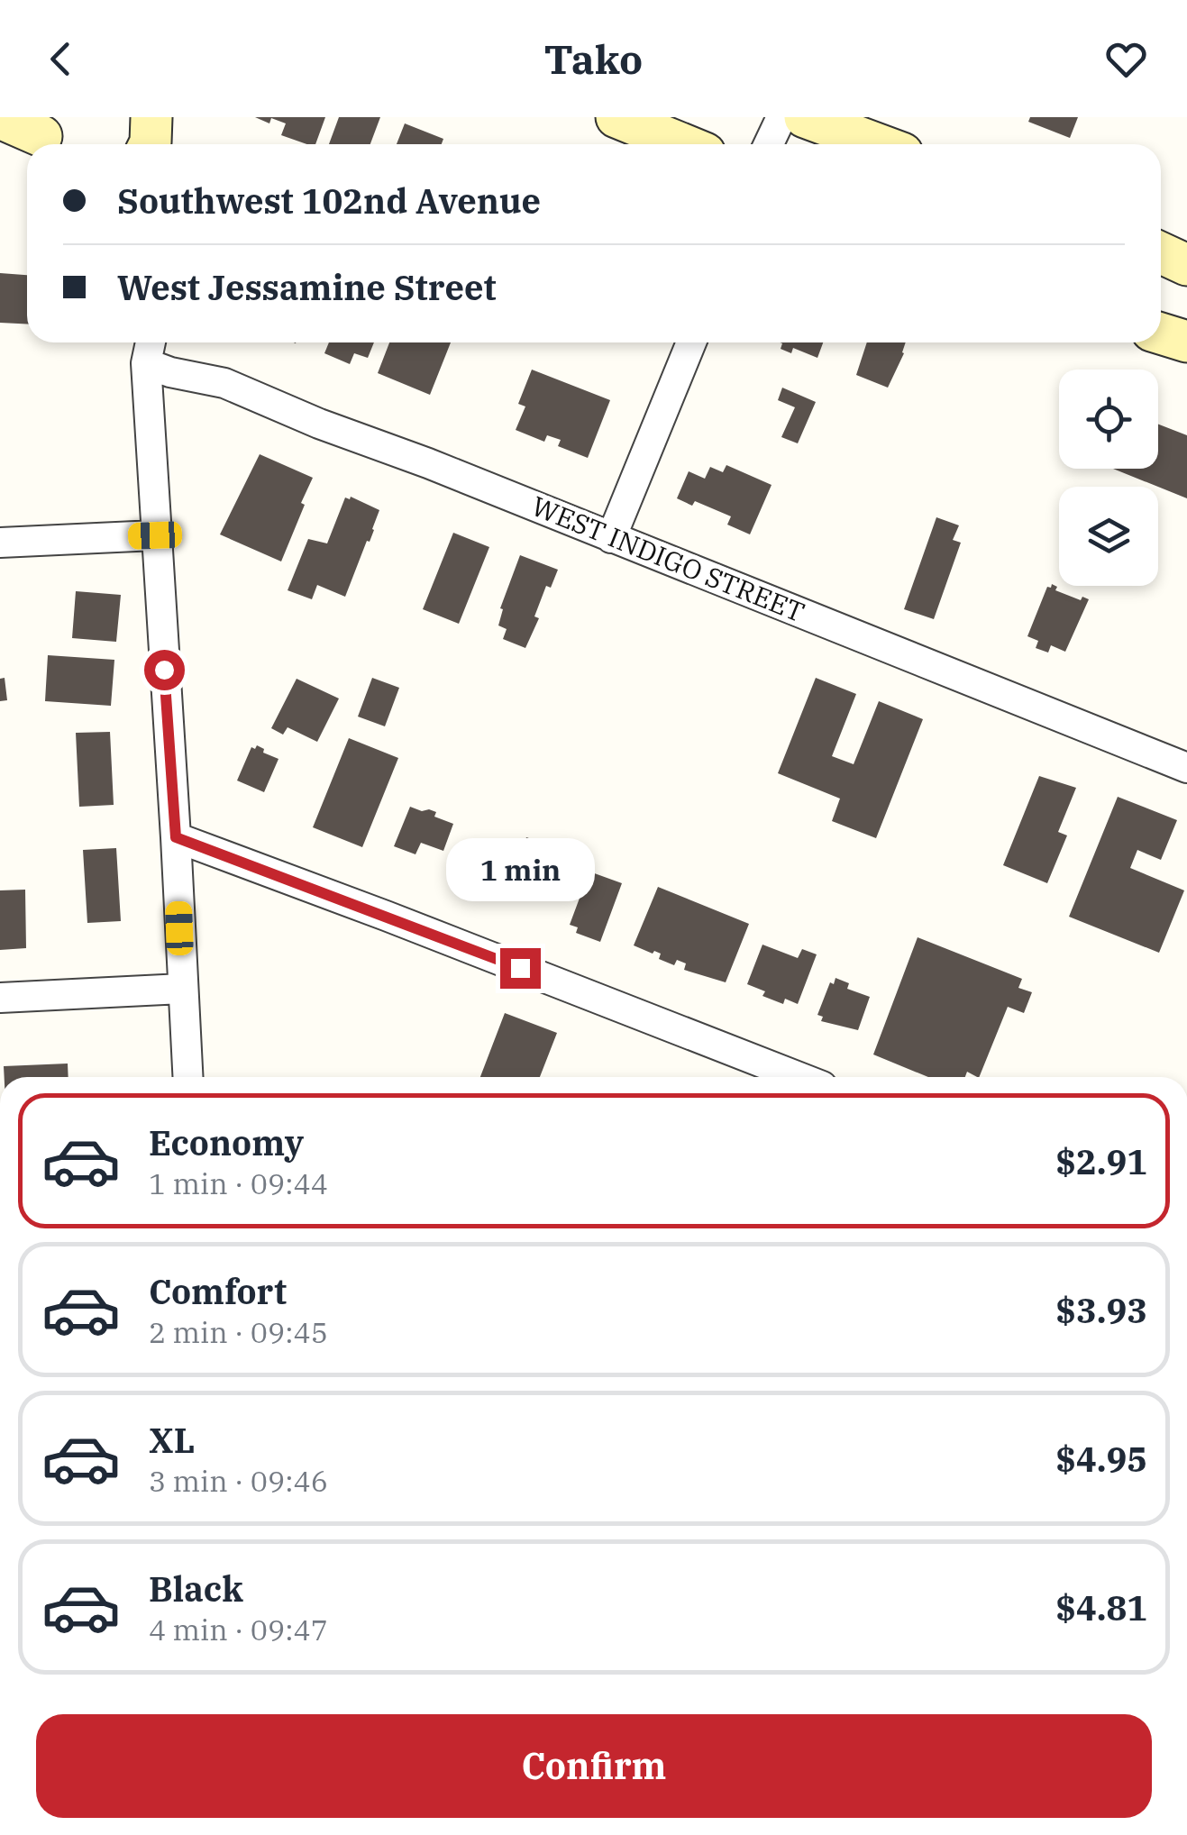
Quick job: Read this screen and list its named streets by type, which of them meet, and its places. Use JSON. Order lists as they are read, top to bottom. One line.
{"streets":{"street":["WEST INDIGO STREET"]},"page":{"header":"Tako","banner":["Southwest 102nd Avenue","West Jessamine Street"],"bubble":"1 min","list":[{"name":"Economy","note":"1 min · 09:44","value":"$2.91"},{"name":"Comfort","note":"2 min · 09:45","value":"$3.93"},{"name":"XL","note":"3 min · 09:46","value":"$4.95"},{"name":"Black","note":"4 min · 09:47","value":"$4.81"}],"buttons":"Confirm"}}
